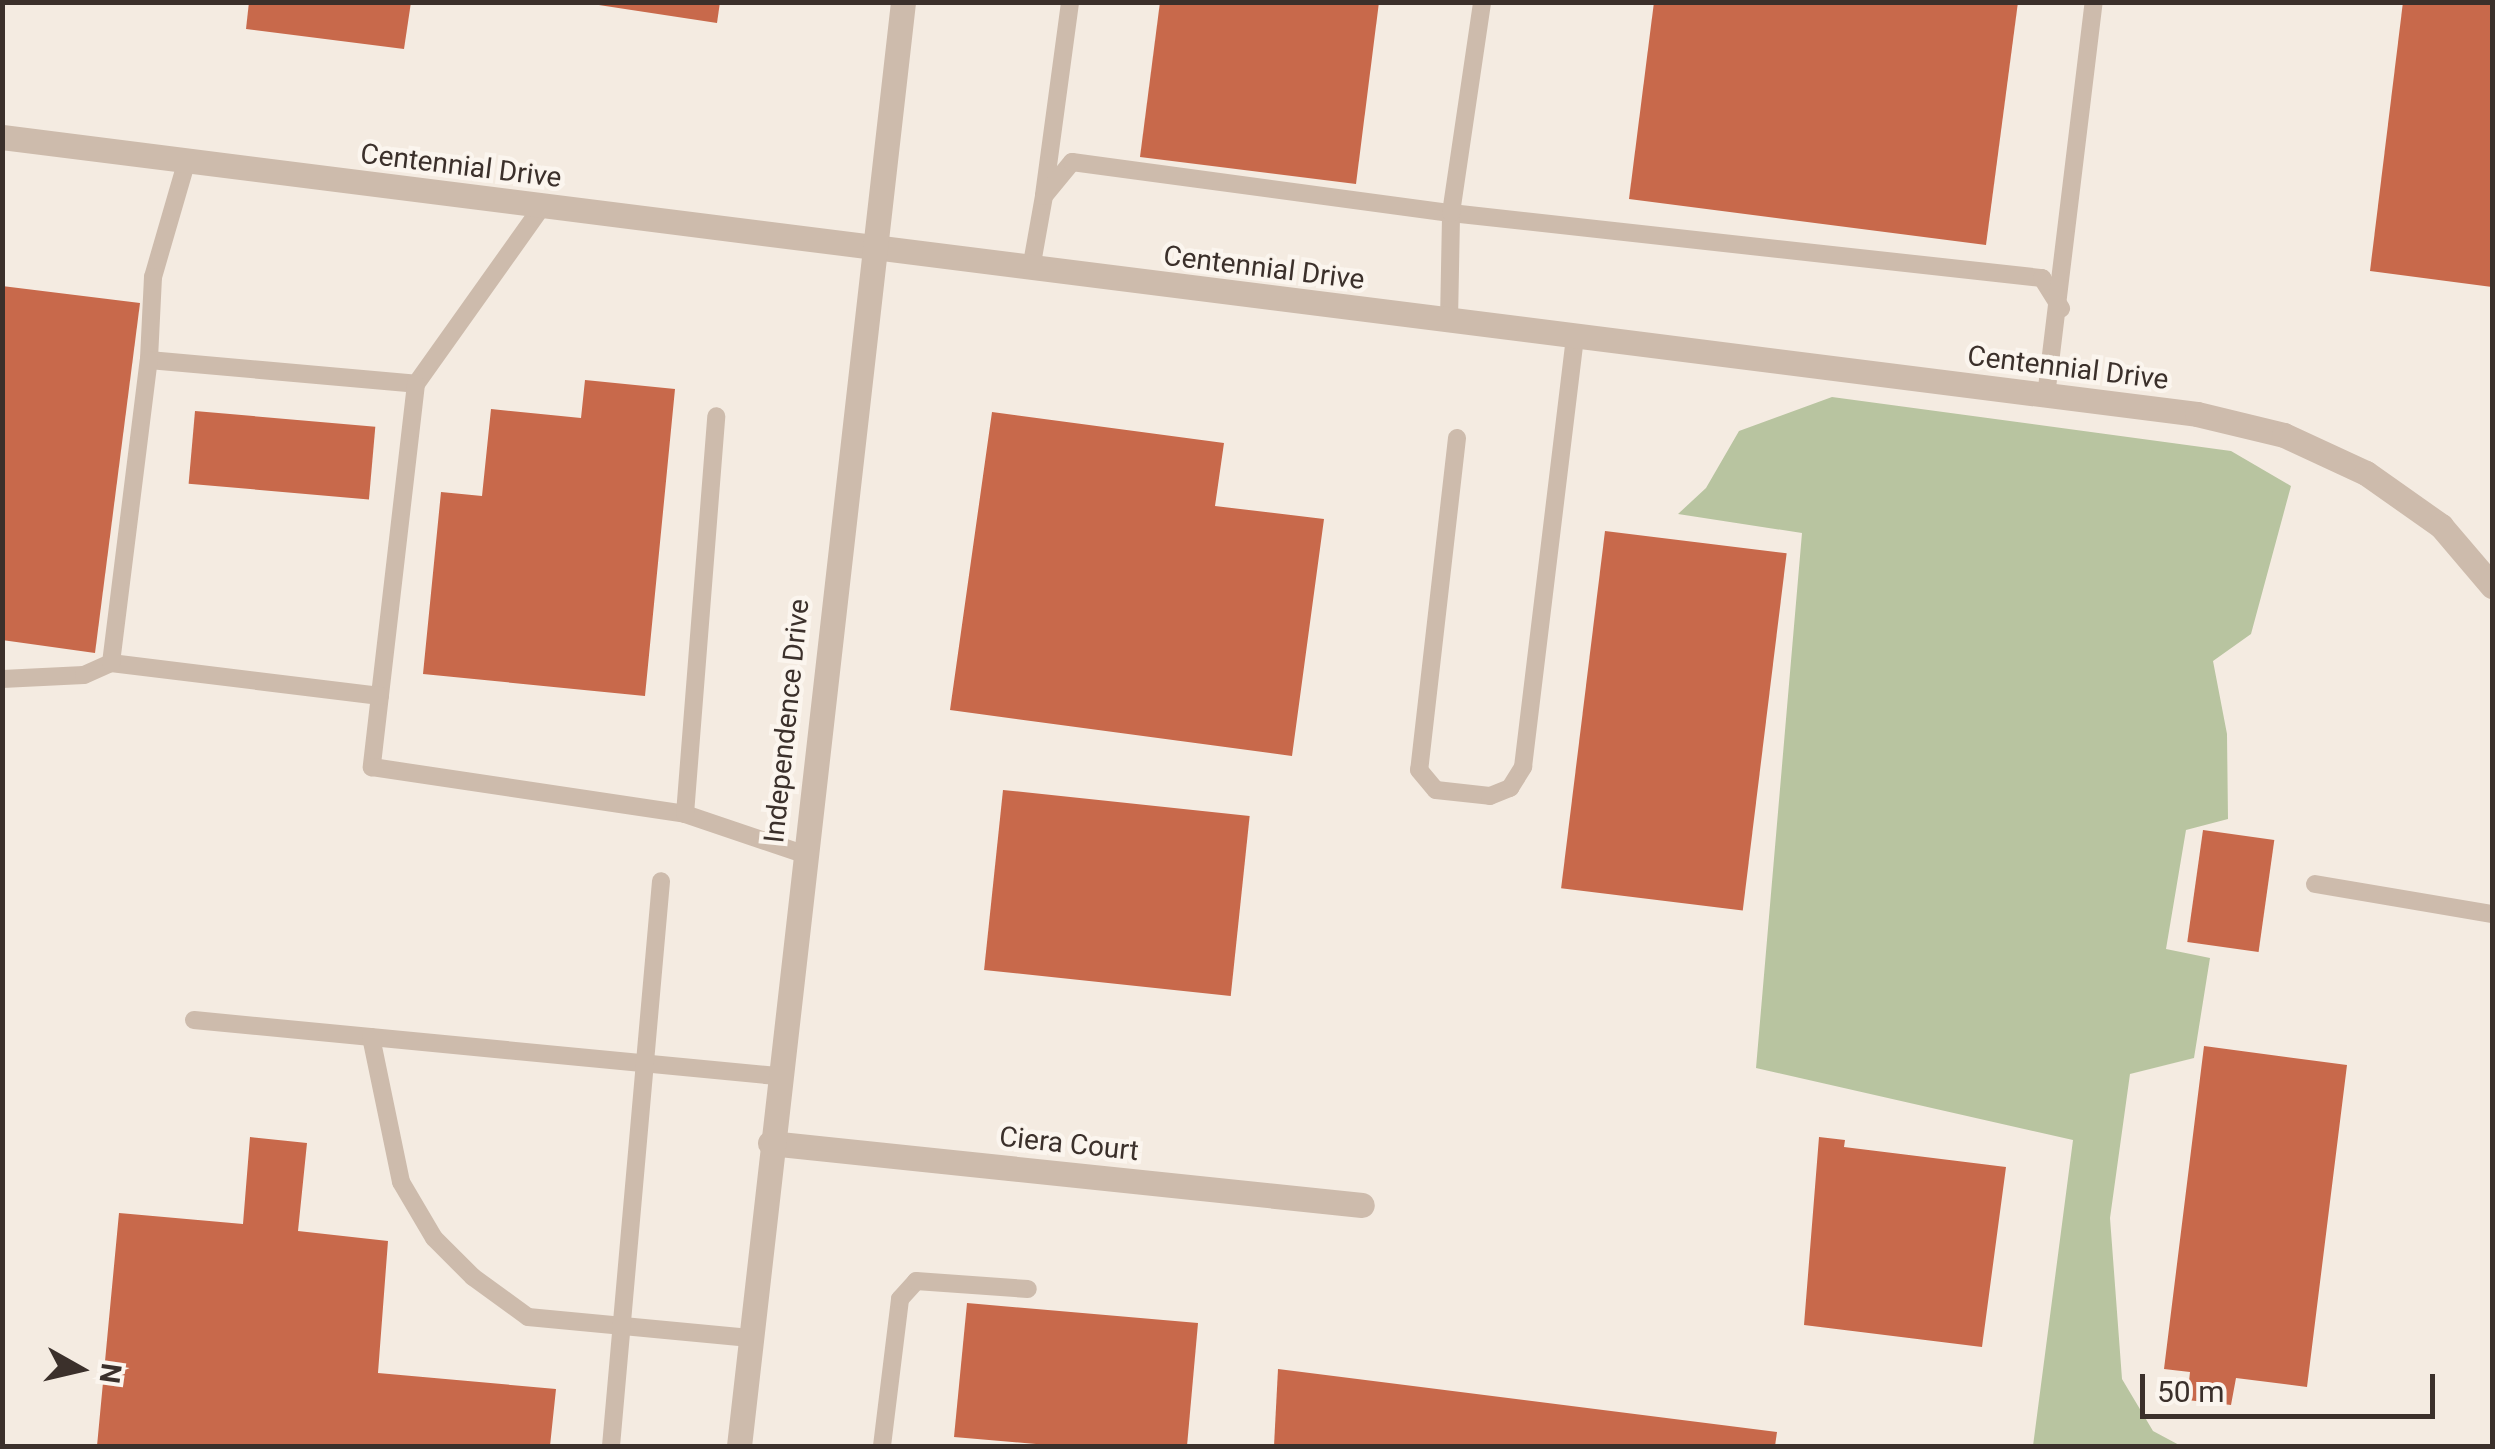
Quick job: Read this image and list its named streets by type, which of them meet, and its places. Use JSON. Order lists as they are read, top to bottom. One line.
{"streets":{"street":["Centennial Drive","Independence Drive","Ciera Court"]},"crossings":[["Centennial Drive","Independence Drive"],["Independence Drive","Ciera Court"]],"scale_bar":"50 m","north":"right"}
